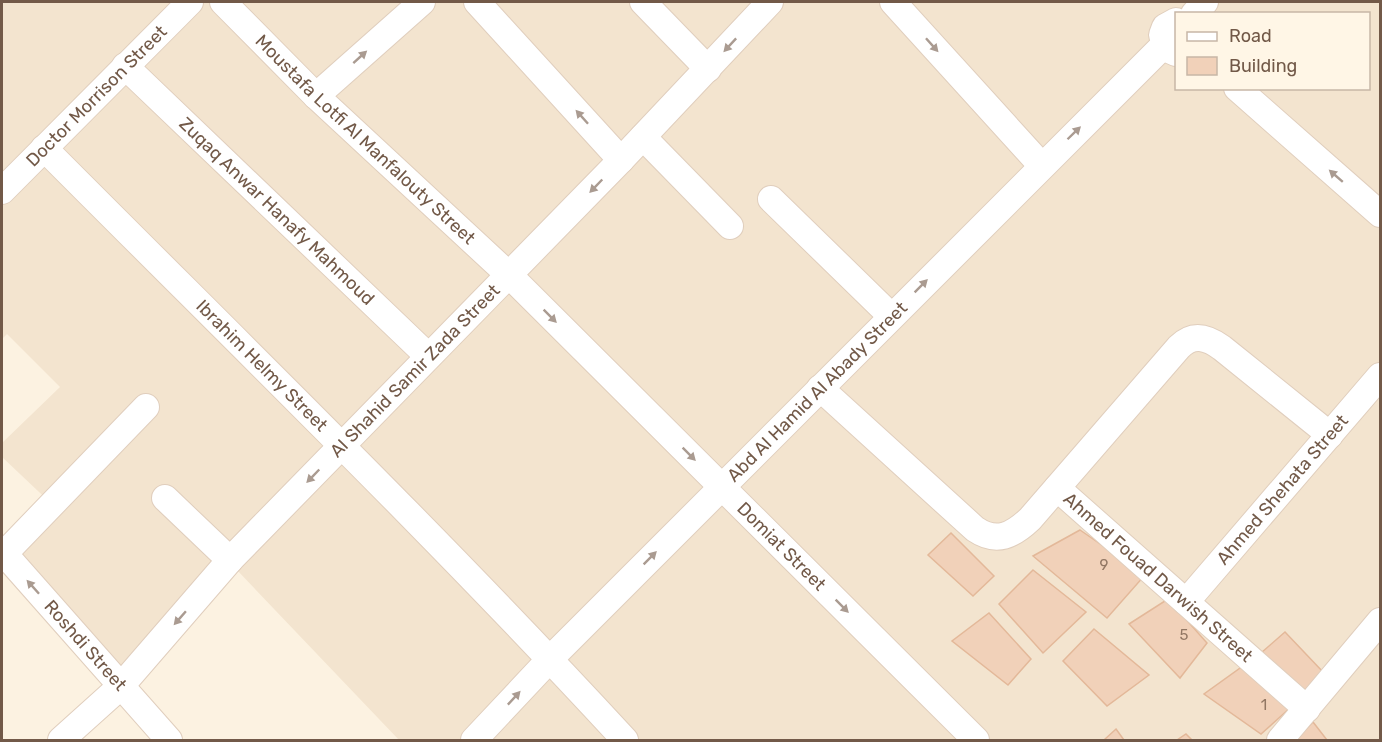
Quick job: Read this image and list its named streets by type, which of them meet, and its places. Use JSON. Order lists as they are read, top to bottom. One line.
{"streets":{"street":["Doctor Morrison Street","Moustafa Lotfi Al Manfalouty Street","Zuqaq Anwar Hanafy Mahmoud","Ibrahim Helmy Street","Al Shahid Samir Zada Street","Abd Al Hamid Al Abady Street","Ahmed Shehata Street","Domiat Street","Ahmed Fouad Darwish Street","Roshdi Street"]},"crossings":[["Doctor Morrison Street","Zuqaq Anwar Hanafy Mahmoud"],["Doctor Morrison Street","Ibrahim Helmy Street"],["Moustafa Lotfi Al Manfalouty Street","Al Shahid Samir Zada Street"],["Moustafa Lotfi Al Manfalouty Street","Domiat Street"],["Zuqaq Anwar Hanafy Mahmoud","Al Shahid Samir Zada Street"],["Ibrahim Helmy Street","Al Shahid Samir Zada Street"],["Ibrahim Helmy Street","Abd Al Hamid Al Abady Street"],["Al Shahid Samir Zada Street","Domiat Street"],["Al Shahid Samir Zada Street","Roshdi Street"],["Abd Al Hamid Al Abady Street","Domiat Street"],["Abd Al Hamid Al Abady Street","Ahmed Fouad Darwish Street"],["Ahmed Shehata Street","Ahmed Fouad Darwish Street"]],"one_way":["Abd Al Hamid Al Abady Street","Domiat Street"],"house_numbers":["9","5","1"],"legend":["Road","Building"]}
